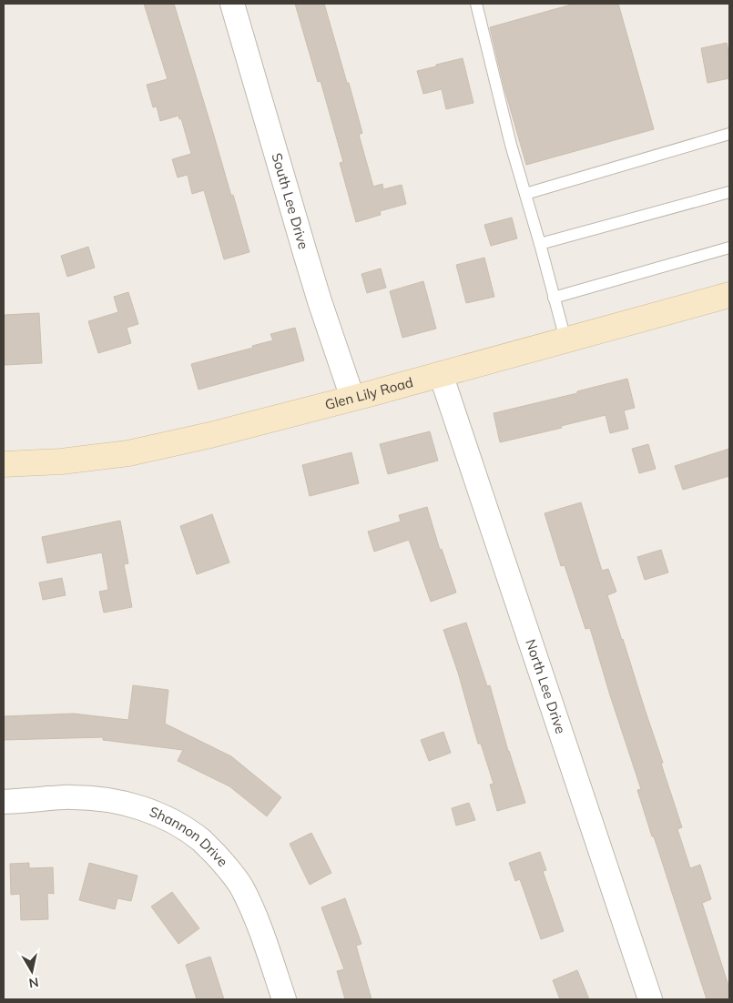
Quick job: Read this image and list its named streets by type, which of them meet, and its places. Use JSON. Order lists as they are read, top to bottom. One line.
{"streets":{"street":["South Lee Drive","Glen Lily Road","North Lee Drive","Shannon Drive"]},"crossings":[["South Lee Drive","Glen Lily Road"],["Glen Lily Road","North Lee Drive"]],"north":"bottom"}
